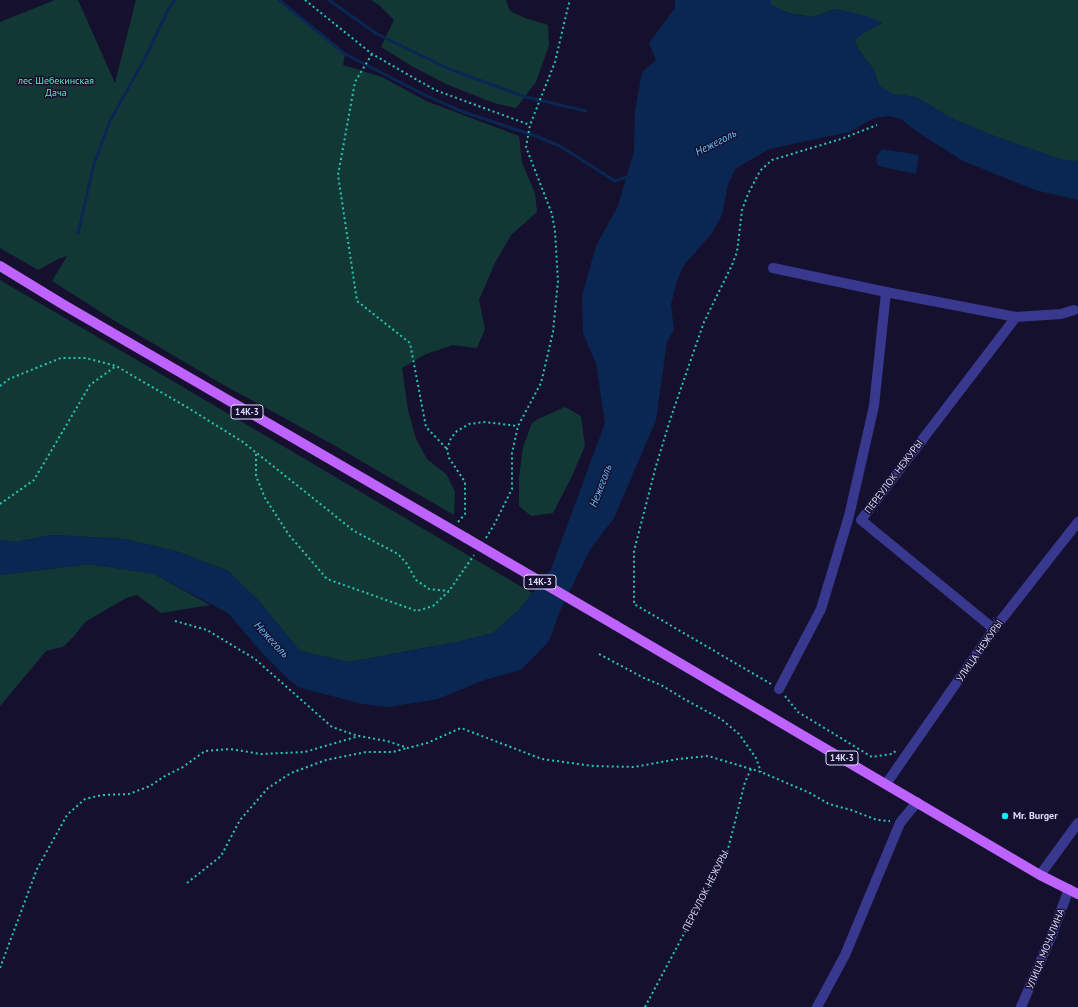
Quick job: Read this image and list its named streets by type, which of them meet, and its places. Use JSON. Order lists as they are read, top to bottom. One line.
{"streets":{"main road":["14К-3"],"street":["ПЕРЕУЛОК НЕЖУРЫ","УЛИЦА НЕЖУРЫ","УЛИЦА МОЧАЛИНА"]},"crossings":[["14К-3","УЛИЦА НЕЖУРЫ"],["14К-3","УЛИЦА МОЧАЛИНА"],["ПЕРЕУЛОК НЕЖУРЫ","УЛИЦА НЕЖУРЫ"]],"water":["Нежеголь"],"parks":["лес Шебекинская Дача"],"places":["Mr. Burger"]}
